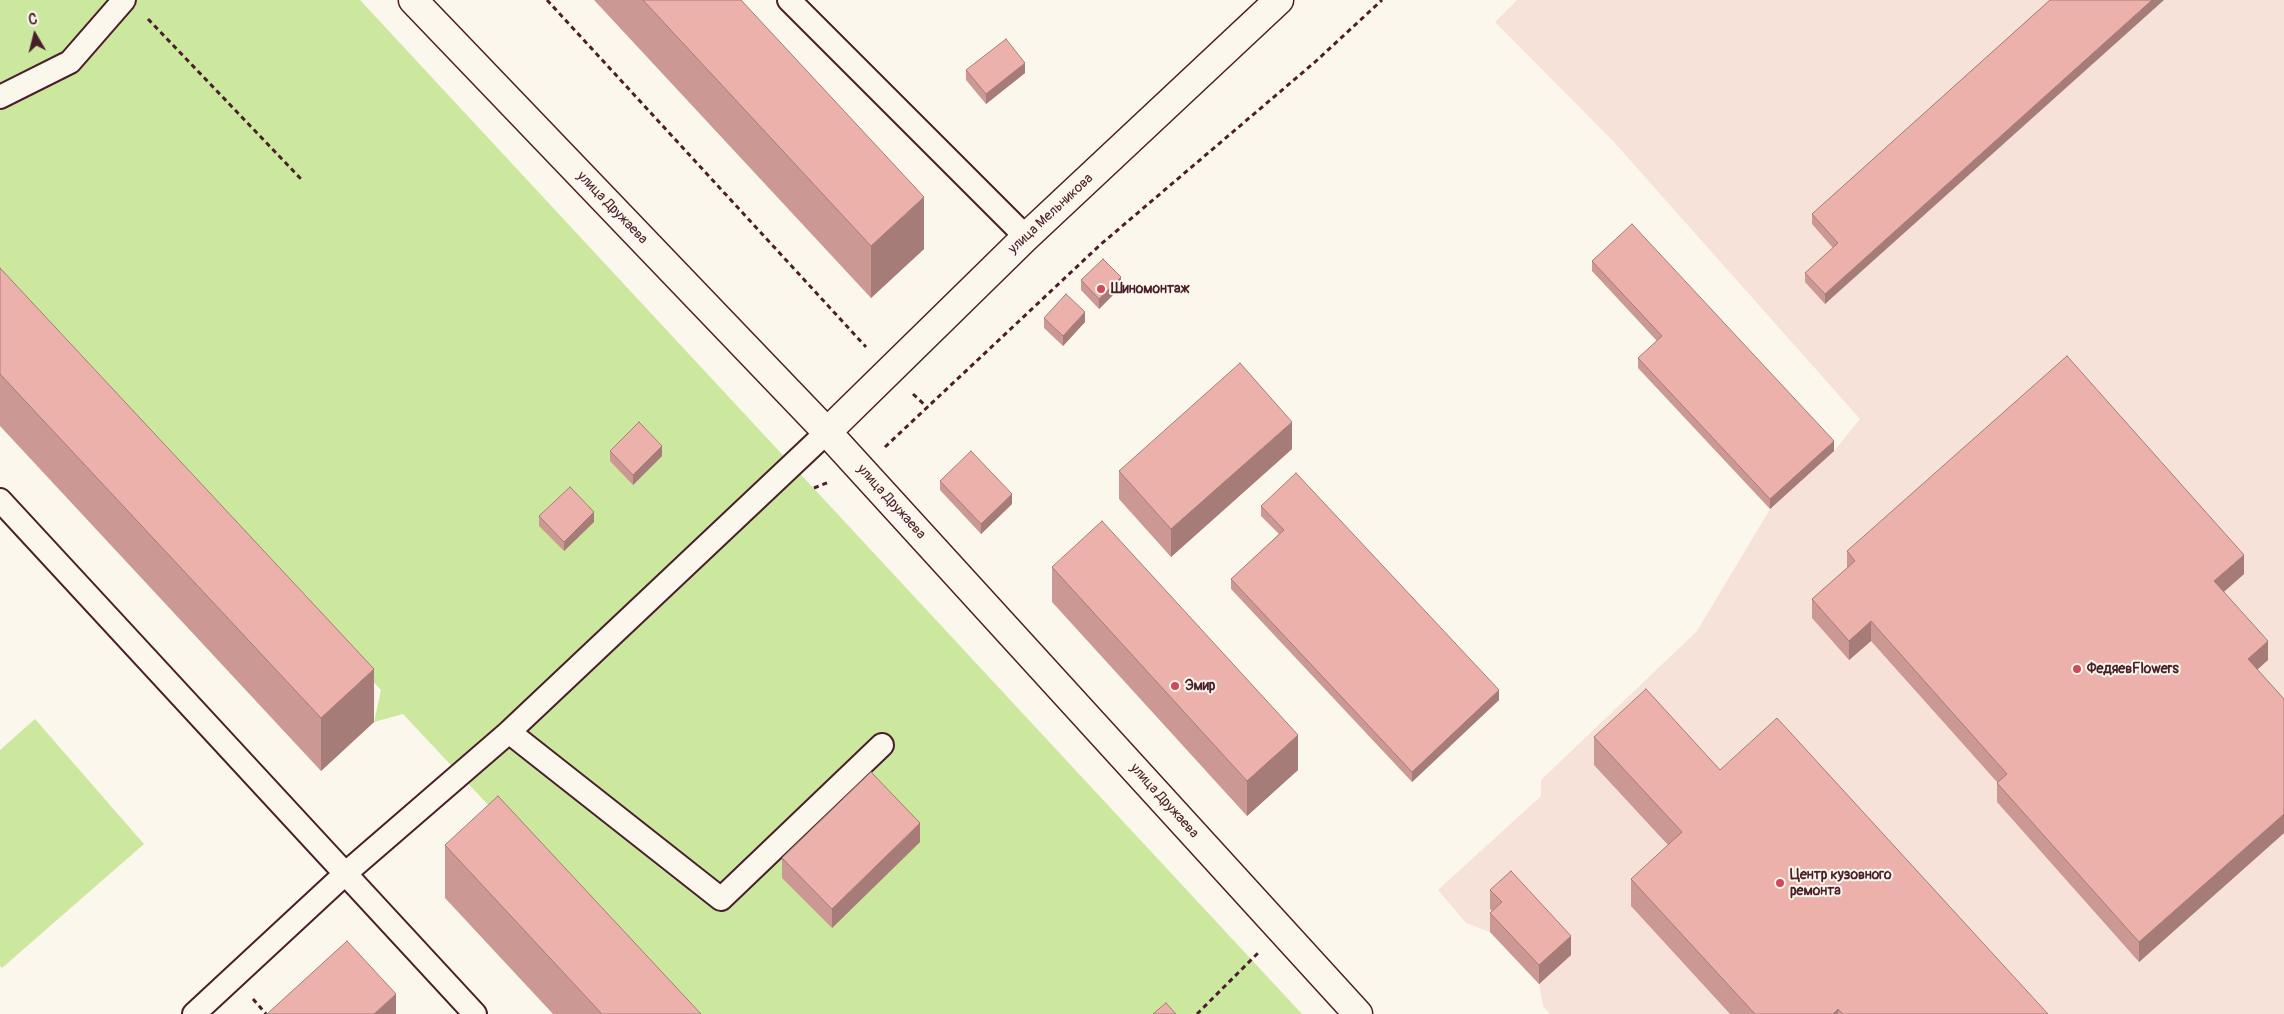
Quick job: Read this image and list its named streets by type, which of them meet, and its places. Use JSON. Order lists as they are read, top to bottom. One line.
{"streets":{"street":["улица Дружаева","улица Мельникова"]},"crossings":[["улица Дружаева","улица Мельникова"]],"places":["Шиномонтаж","ФедяевFlowers","Эмир","Центр кузовного ремонта"],"north":"top"}
